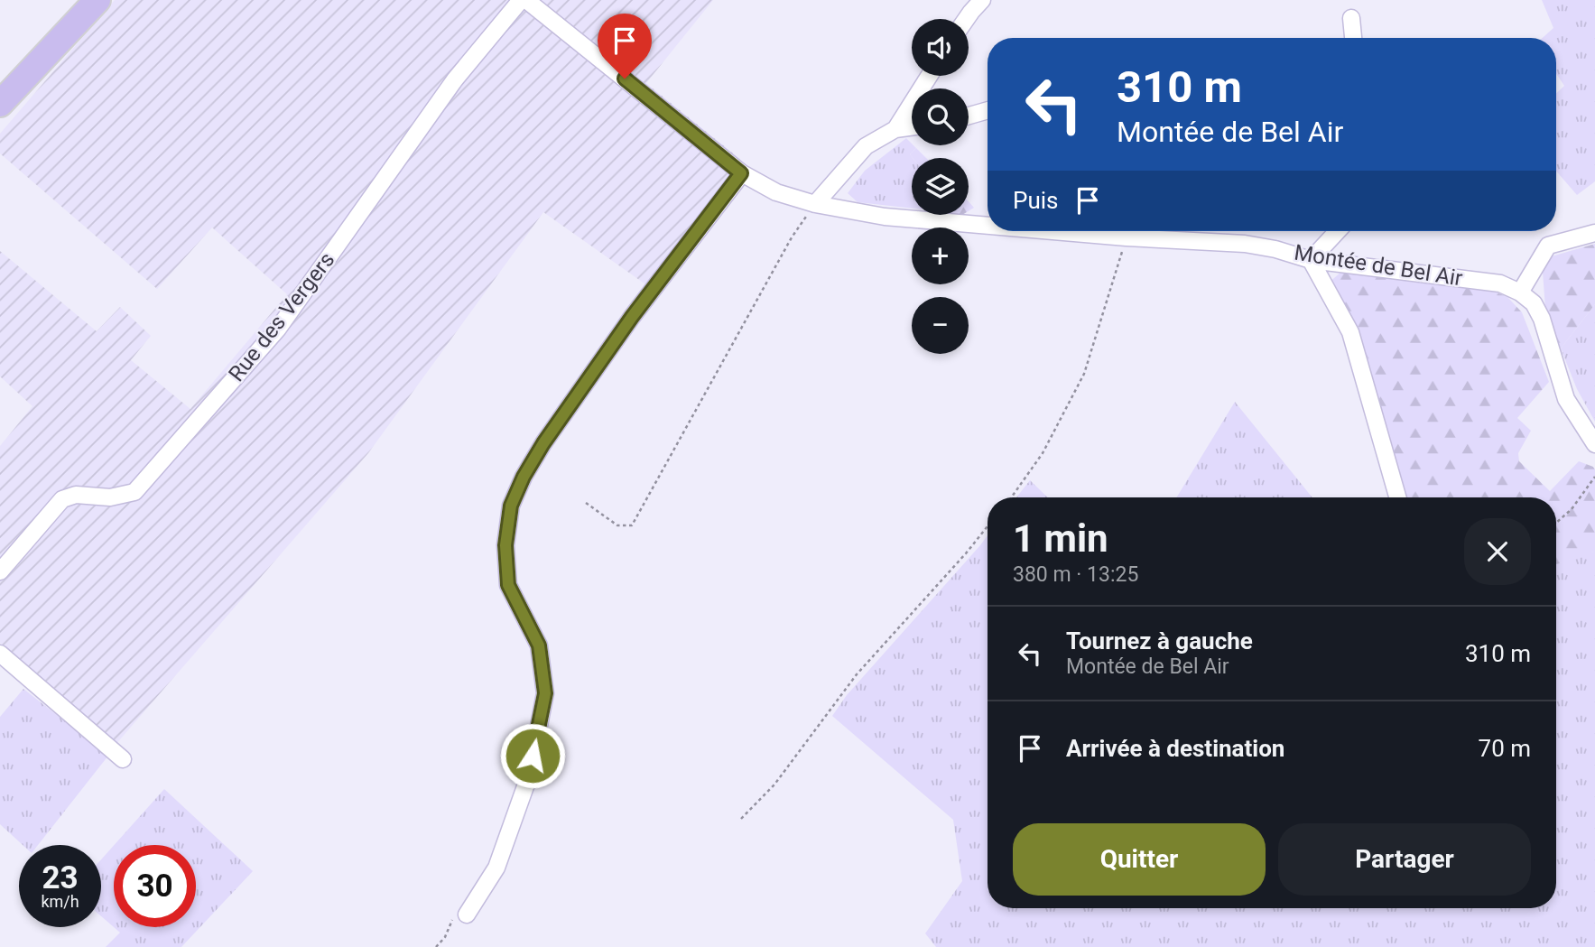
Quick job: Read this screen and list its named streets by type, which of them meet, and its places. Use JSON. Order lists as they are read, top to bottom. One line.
{"streets":{"street":["Montée de Bel Air","Rue des Vergers"]},"page":{"map_buttons":["+","−"],"turn":["310 m","Montée de Bel Air"],"then":"Puis","heading":["1 min","380 m · 13:25"],"list":[{"name":"Tournez à gauche","note":"Montée de Bel Air","value":"310 m"},{"name":"Arrivée à destination","value":"70 m"}],"buttons":["Quitter","Partager"],"speed":"23 km/h","limit":"30"}}
